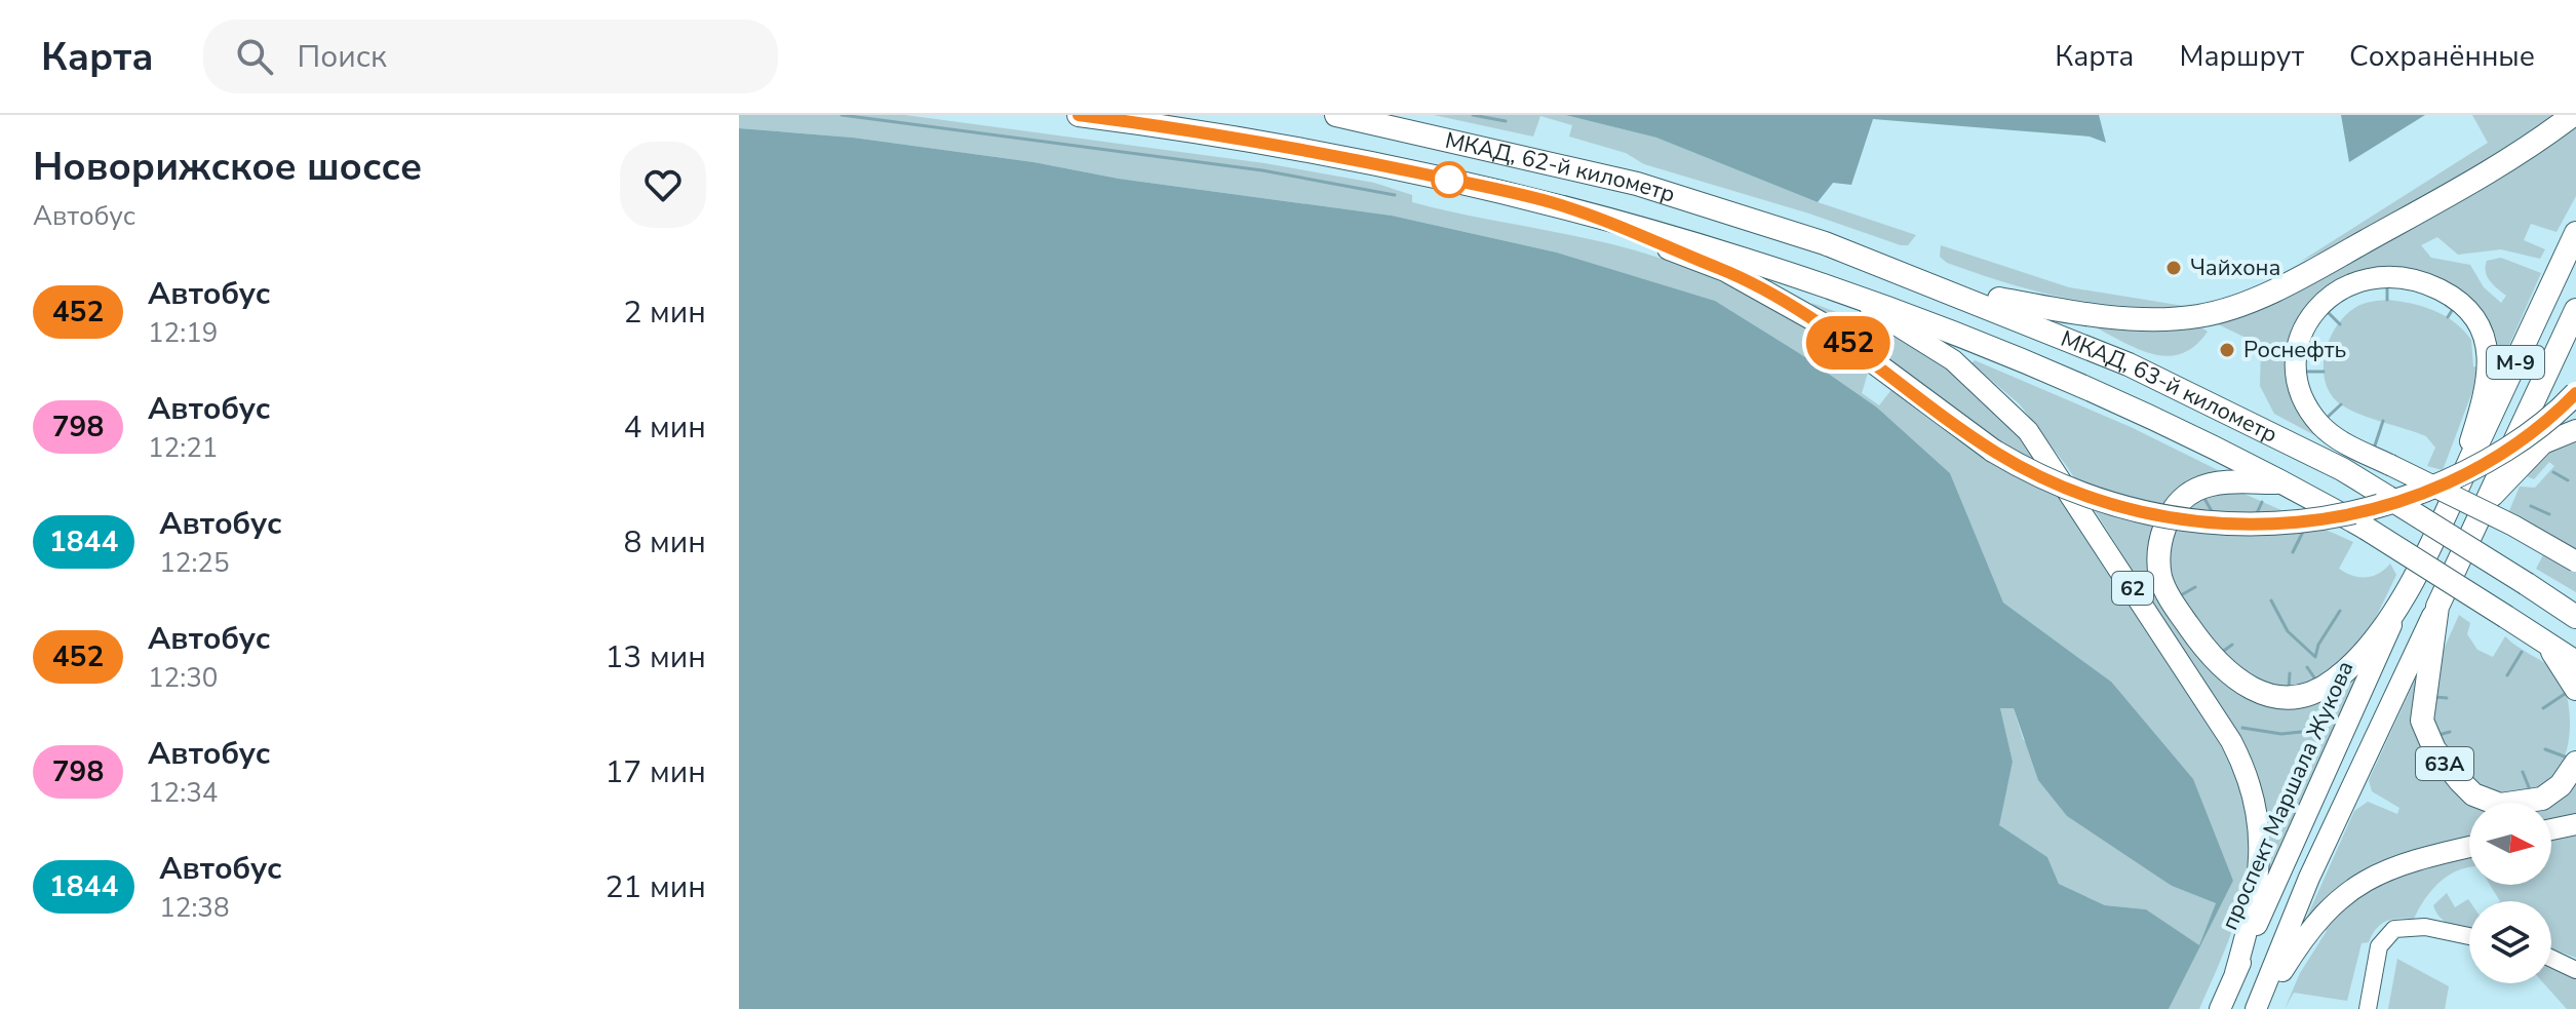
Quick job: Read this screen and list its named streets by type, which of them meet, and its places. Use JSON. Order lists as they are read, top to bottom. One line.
{"streets":{"highway":["МКАД, 62-й километр","М-9","МКАД, 63-й километр","63A"],"main road":["62","проспект Маршала Жукова"]},"crossings":[["МКАД, 62-й километр","МКАД, 63-й километр"],["М-9","63A"],["М-9","проспект Маршала Жукова"],["МКАД, 63-й километр","62"],["62","проспект Маршала Жукова"]],"places":["Чайхона","Роснефть"],"lines":["bus line 452"],"north":"right","page":{"header":"Карта","search":"Поиск","nav":["Карта","Маршрут","Сохранённые"],"heading":["Новорижское шоссе","Автобус"],"on_map":"452","list":[{"mark":"452","name":"Автобус","note":"12:19","value":"2 мин"},{"mark":"798","name":"Автобус","note":"12:21","value":"4 мин"},{"mark":"1844","name":"Автобус","note":"12:25","value":"8 мин"},{"mark":"452","name":"Автобус","note":"12:30","value":"13 мин"},{"mark":"798","name":"Автобус","note":"12:34","value":"17 мин"},{"mark":"1844","name":"Автобус","note":"12:38","value":"21 мин"}]}}
